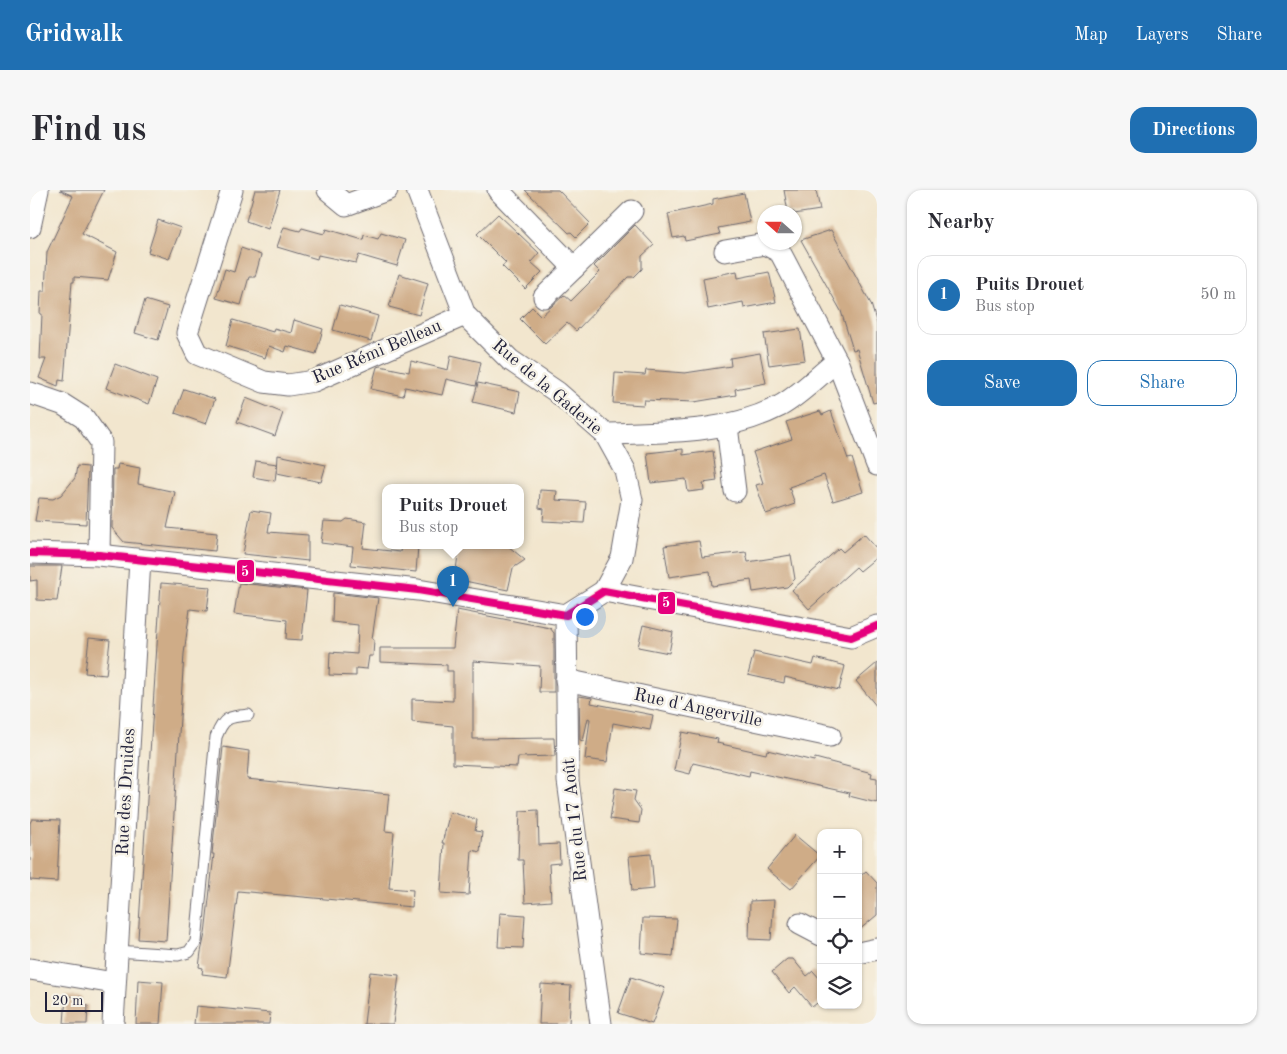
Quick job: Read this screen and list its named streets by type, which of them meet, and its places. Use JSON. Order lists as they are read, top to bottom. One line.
{"streets":{"street":["Rue Rémi Belleau","Rue de la Gaderie","Rue d'Angerville","Rue des Druides","Rue du 17 Août"]},"crossings":[["Rue Rémi Belleau","Rue de la Gaderie"],["Rue d'Angerville","Rue du 17 Août"]],"lines":["transit line 5"],"scale_bar":"20 m","north":"left","page":{"header":"Gridwalk","nav":["Map","Layers","Share"],"buttons":["Directions",["Save","Share"]],"title":"Find us","heading":"Nearby","list":[{"mark":"1","name":"Puits Drouet","note":"Bus stop","value":"50 m"}],"popup":["Puits Drouet","Bus stop"],"pins":"1","map_buttons":["+","−"],"scale":"20 m"}}
